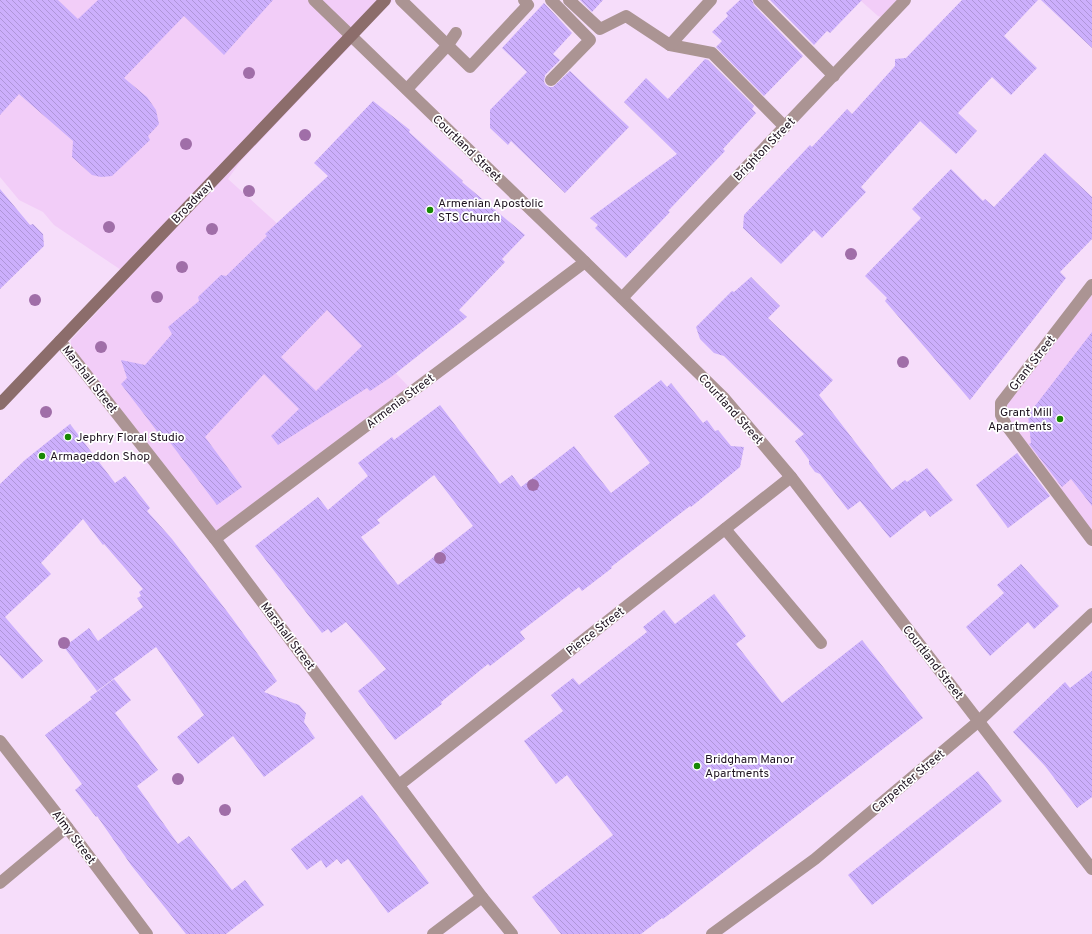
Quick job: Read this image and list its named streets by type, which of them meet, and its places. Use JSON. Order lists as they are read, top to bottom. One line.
{"streets":{"main road":["Broadway"],"street":["Courtland Street","Brighton Street","Grant Street","Marshall Street","Armenia Street","Pierce Street","Carpenter Street","Almy Street"]},"crossings":[["Courtland Street","Brighton Street"],["Courtland Street","Broadway"],["Courtland Street","Armenia Street"],["Courtland Street","Pierce Street"],["Courtland Street","Carpenter Street"],["Broadway","Marshall Street"],["Marshall Street","Armenia Street"],["Marshall Street","Pierce Street"]],"places":["Armenian Apostolic STS Church","Grant Mill Apartments","Jephry Floral Studio","Armageddon Shop","Bridgham Manor Apartments"]}
